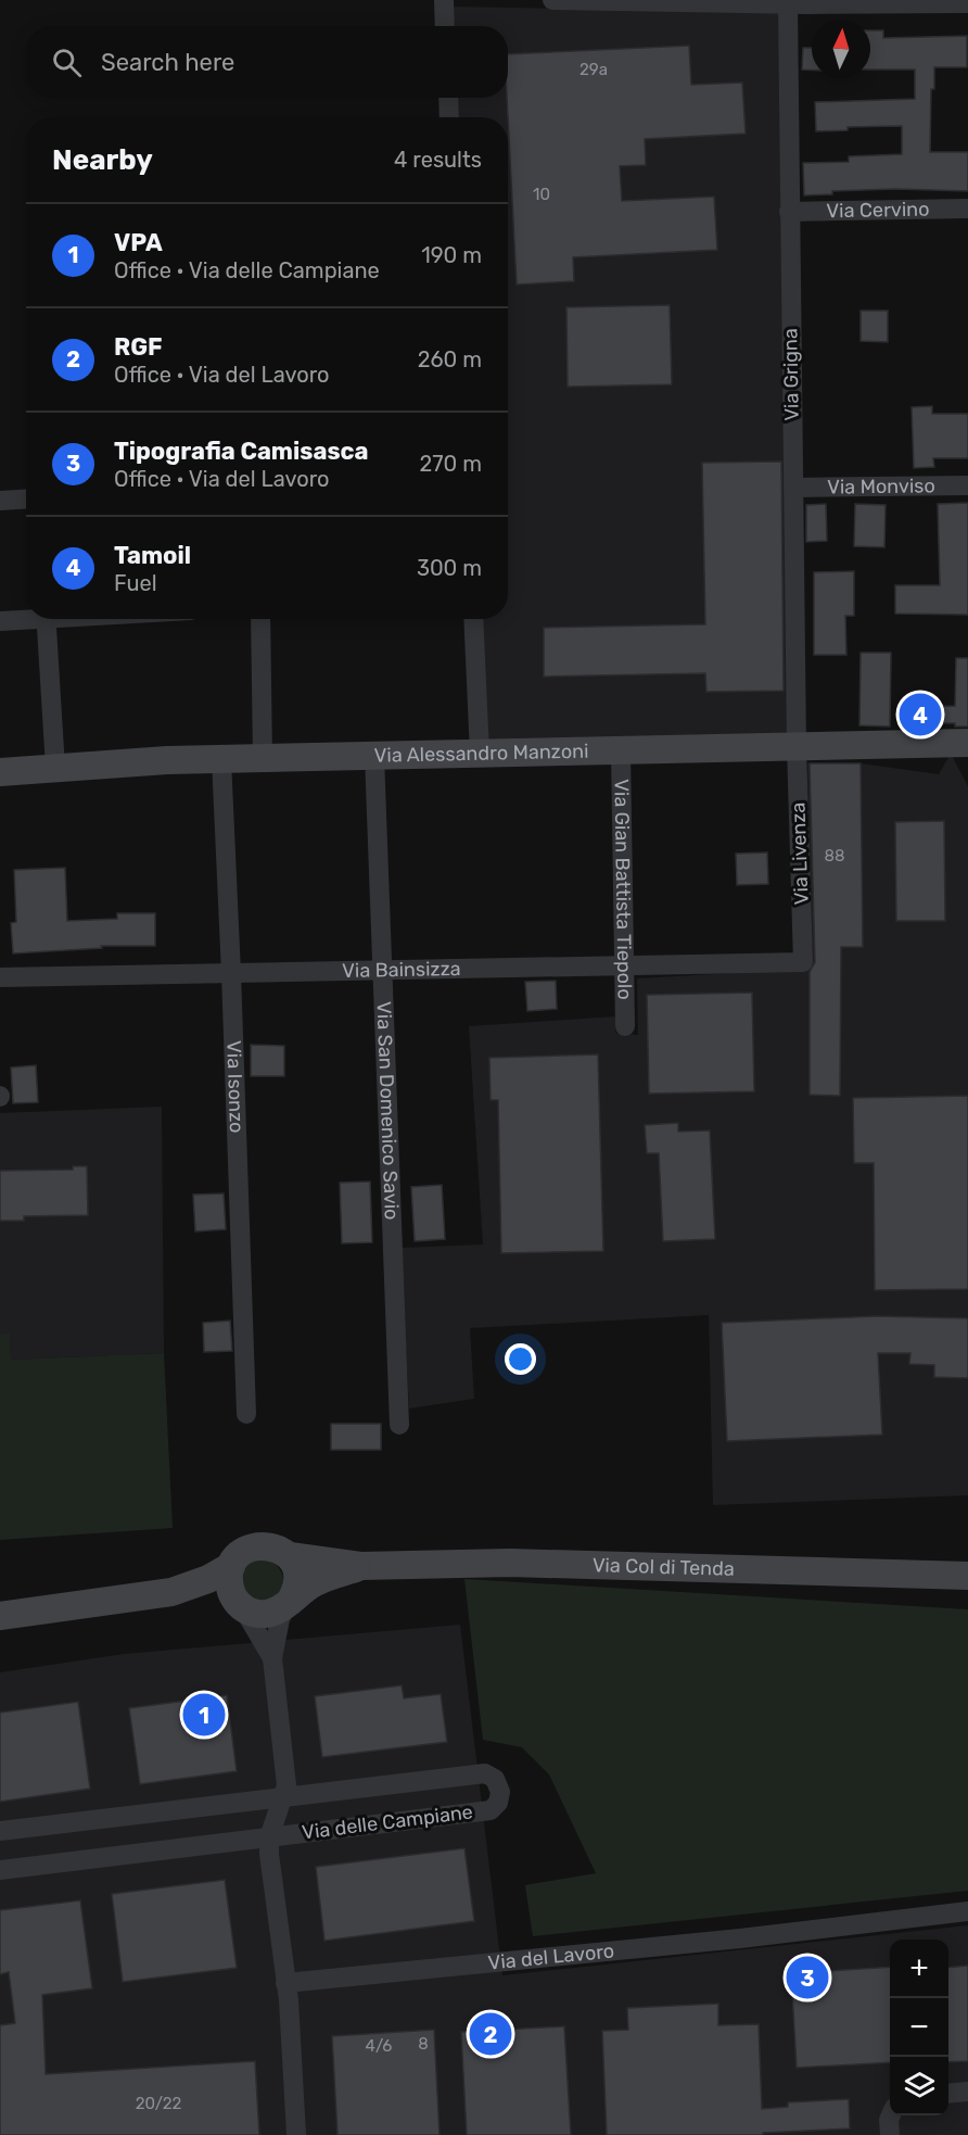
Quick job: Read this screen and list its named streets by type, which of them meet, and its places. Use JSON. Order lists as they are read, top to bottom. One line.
{"streets":{"main road":["Via Alessandro Manzoni","Via Col di Tenda"],"street":["Via Cervino","Via Grigna","Via Monviso","Via Livenza","Via Gian Battista Tiepolo","Via Bainsizza","Via Isonzo","Via San Domenico Savio","Via delle Campiane","Via del Lavoro"]},"crossings":[["Via Cervino","Via Grigna"],["Via Grigna","Via Monviso"],["Via Grigna","Via Alessandro Manzoni"],["Via Grigna","Via Livenza"],["Via Alessandro Manzoni","Via Livenza"],["Via Alessandro Manzoni","Via Gian Battista Tiepolo"],["Via Alessandro Manzoni","Via Isonzo"],["Via Alessandro Manzoni","Via San Domenico Savio"],["Via Livenza","Via Bainsizza"],["Via Gian Battista Tiepolo","Via Bainsizza"],["Via Bainsizza","Via Isonzo"],["Via Bainsizza","Via San Domenico Savio"],["Via Col di Tenda","Via delle Campiane"],["Via delle Campiane","Via del Lavoro"]],"house_numbers":["29a","10","88","8","4/6","20/22"],"north":"top","page":{"search":"Search here","heading":["Nearby","4 results"],"list":[{"mark":"1","name":"VPA","note":"Office · Via delle Campiane","value":"190 m"},{"mark":"2","name":"RGF","note":"Office · Via del Lavoro","value":"260 m"},{"mark":"3","name":"Tipografia Camisasca","note":"Office · Via del Lavoro","value":"270 m"},{"mark":"4","name":"Tamoil","note":"Fuel","value":"300 m"}],"pins":["4","1","3","2"],"map_buttons":["+","−"]}}
